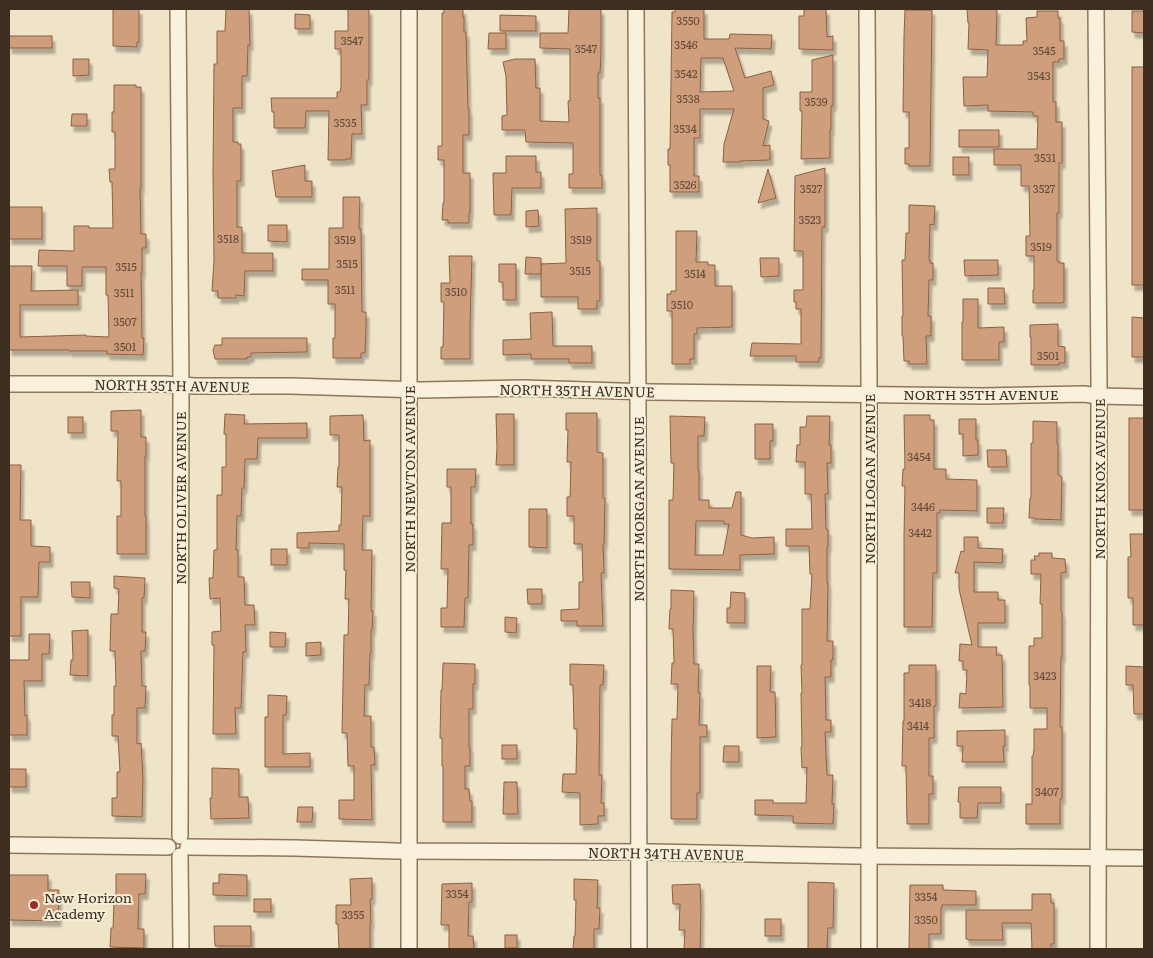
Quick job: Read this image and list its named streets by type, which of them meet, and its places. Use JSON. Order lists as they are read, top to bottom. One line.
{"streets":{"street":["NORTH 35TH AVENUE","NORTH NEWTON AVENUE","NORTH LOGAN AVENUE","NORTH KNOX AVENUE","NORTH OLIVER AVENUE","NORTH MORGAN AVENUE","NORTH 34TH AVENUE"]},"crossings":[["NORTH 35TH AVENUE","NORTH NEWTON AVENUE"],["NORTH 35TH AVENUE","NORTH LOGAN AVENUE"],["NORTH 35TH AVENUE","NORTH KNOX AVENUE"],["NORTH 35TH AVENUE","NORTH OLIVER AVENUE"],["NORTH 35TH AVENUE","NORTH MORGAN AVENUE"],["NORTH NEWTON AVENUE","NORTH 34TH AVENUE"],["NORTH LOGAN AVENUE","NORTH 34TH AVENUE"],["NORTH KNOX AVENUE","NORTH 34TH AVENUE"],["NORTH OLIVER AVENUE","NORTH 34TH AVENUE"],["NORTH MORGAN AVENUE","NORTH 34TH AVENUE"]],"places":["New Horizon Academy"],"house_numbers":["3550","3547","3546","3547","3545","3542","3543","3538","3539","3535","3534","3531","3526","3527","3527","3523","3518","3519","3519","3519","3515","3515","3515","3514","3511","3510","3511","3510","3507","3501","3501","3454","3446","3442","3423","3418","3414","3407","3354","3354","3355","3350"]}
